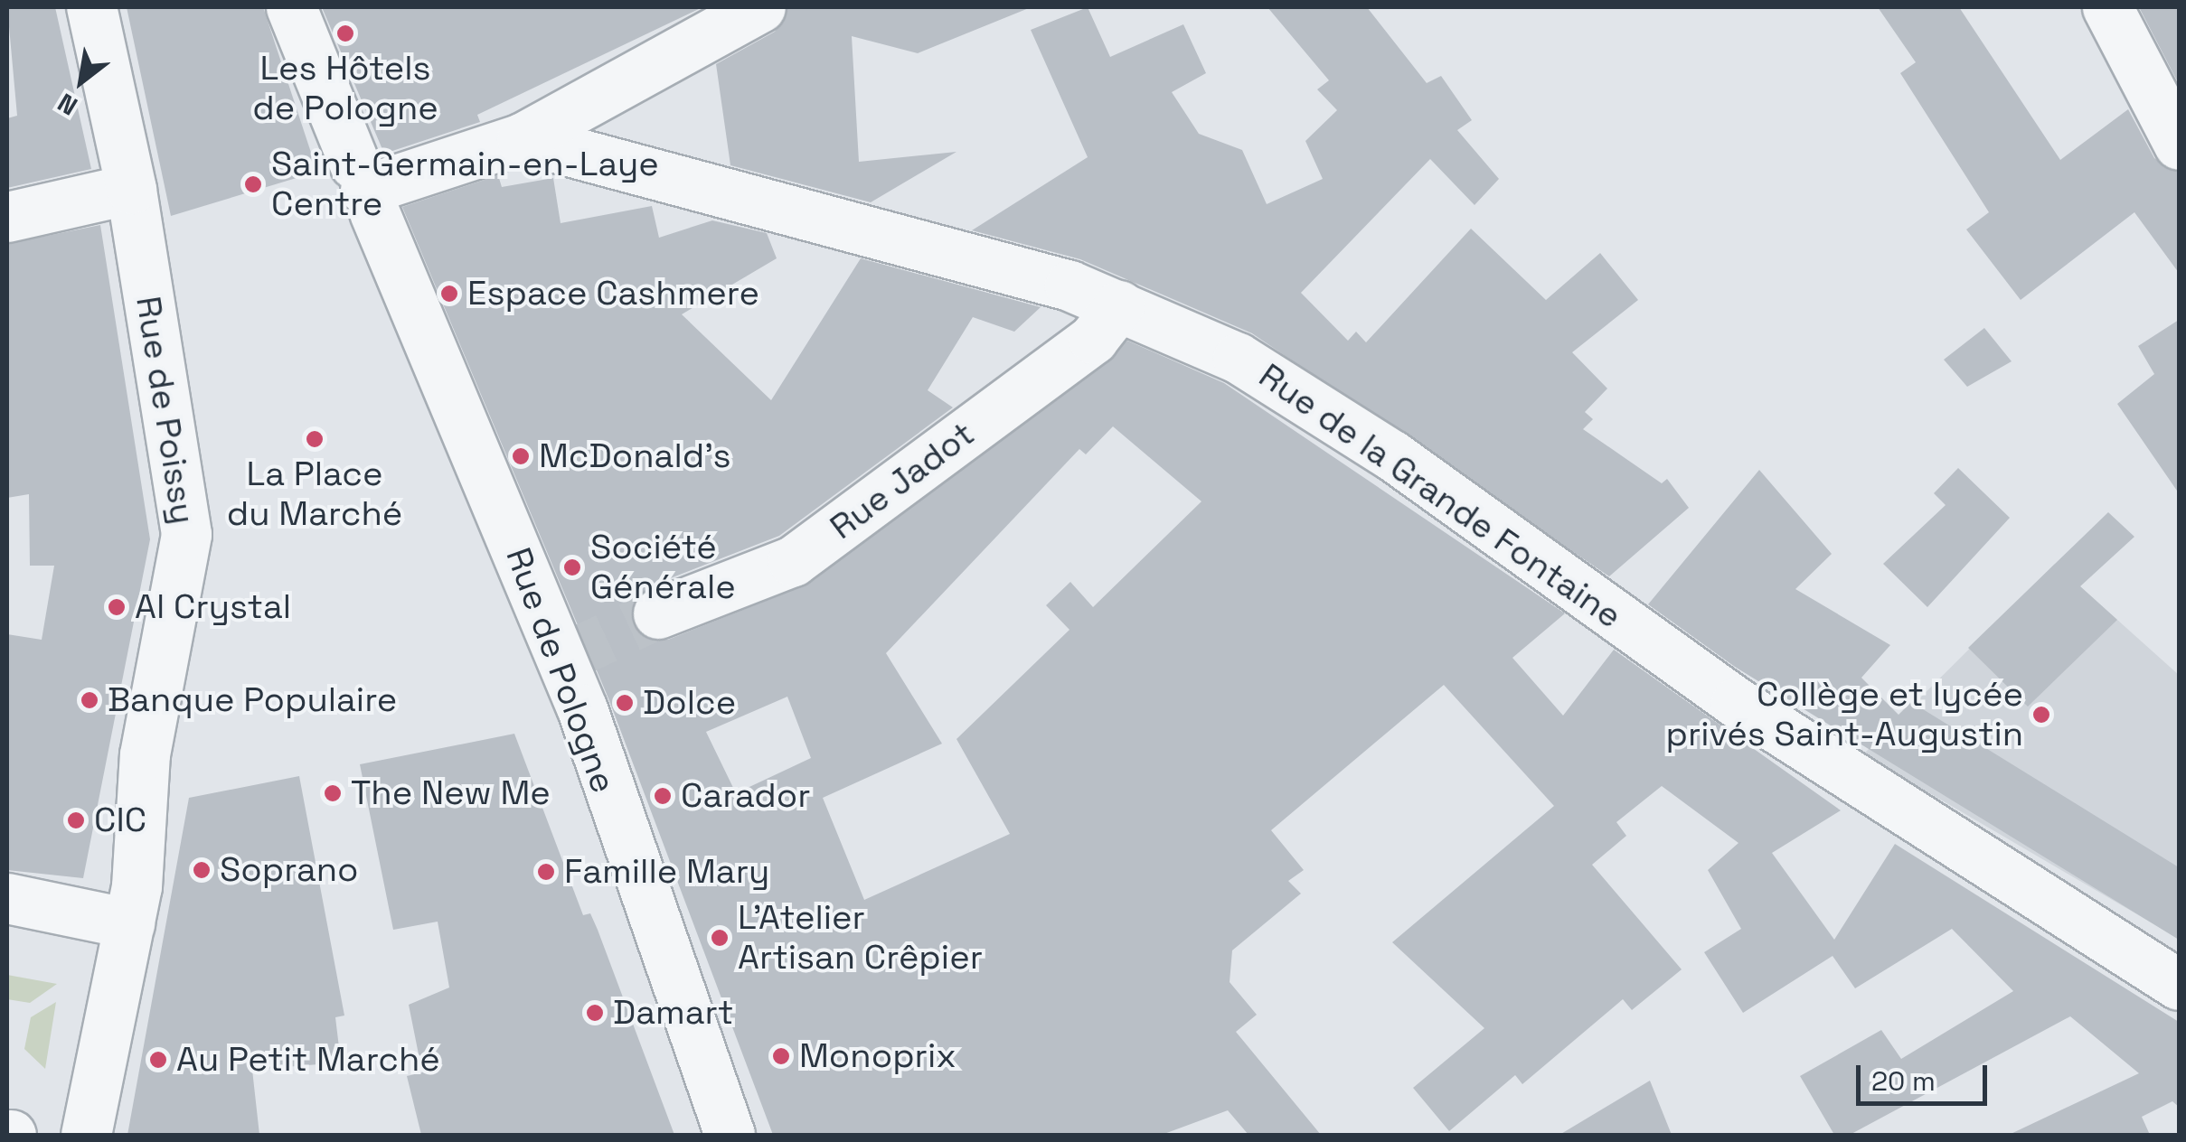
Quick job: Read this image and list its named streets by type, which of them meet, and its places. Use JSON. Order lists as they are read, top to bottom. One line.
{"streets":{"street":["Rue de Poissy","Rue Jadot","Rue de la Grande Fontaine","Rue de Pologne"]},"crossings":[["Rue Jadot","Rue de la Grande Fontaine"]],"places":["Les Hôtels de Pologne","Saint-Germain-en-Laye Centre","Espace Cashmere","La Place du Marché","McDonald's","Société Générale","Al Crystal","Banque Populaire","Dolce","Collège et lycée privés Saint-Augustin","The New Me","Carador","CIC","Soprano","Famille Mary","L'Atelier Artisan Crêpier","Damart","Monoprix","Au Petit Marché"],"scale_bar":"20 m","north":"bottom left"}
